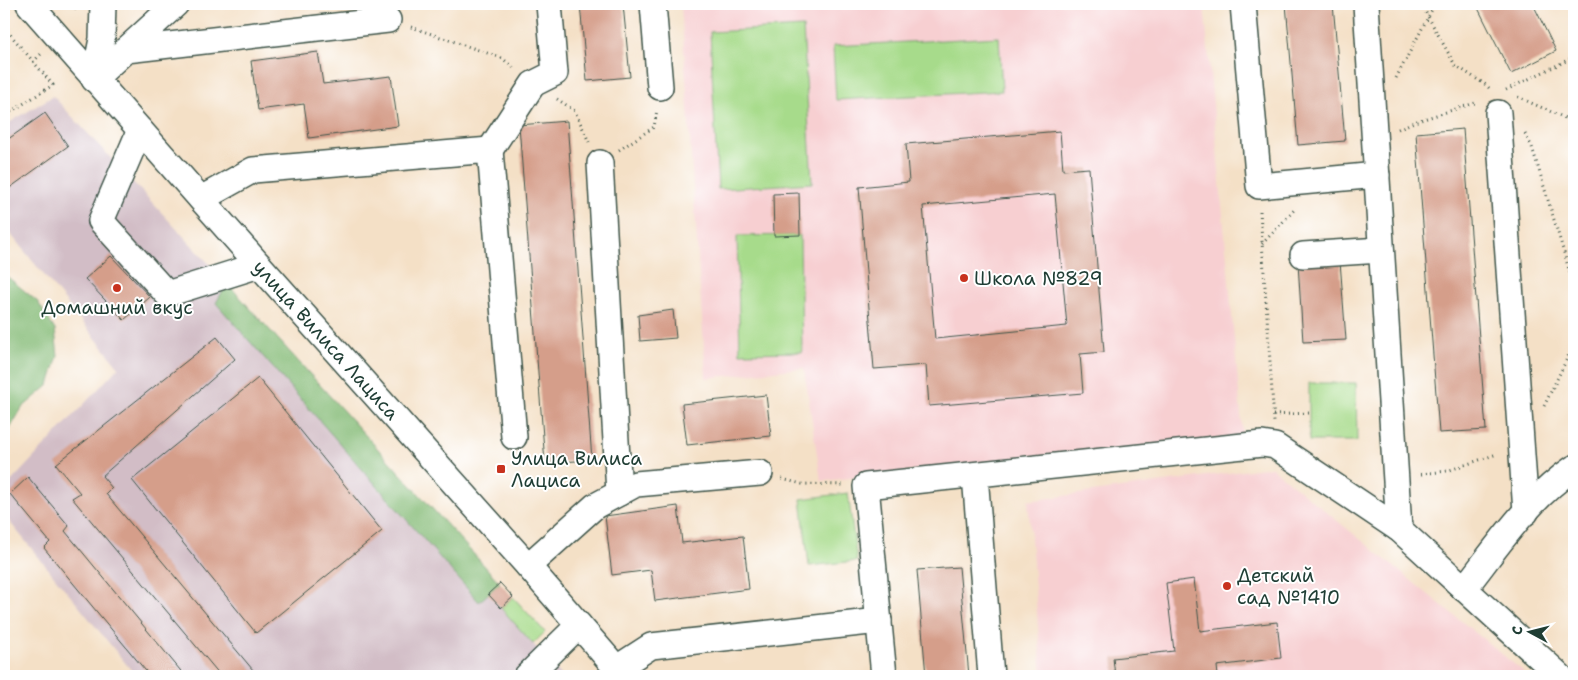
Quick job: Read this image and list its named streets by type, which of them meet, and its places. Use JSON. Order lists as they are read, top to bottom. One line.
{"streets":{"street":["улица Вилиса Лациса"]},"places":{"other":["Школа №829","Домашний вкус","Детский сад №1410"],"transit":["Улица Вилиса Лациса"]},"north":"left"}
